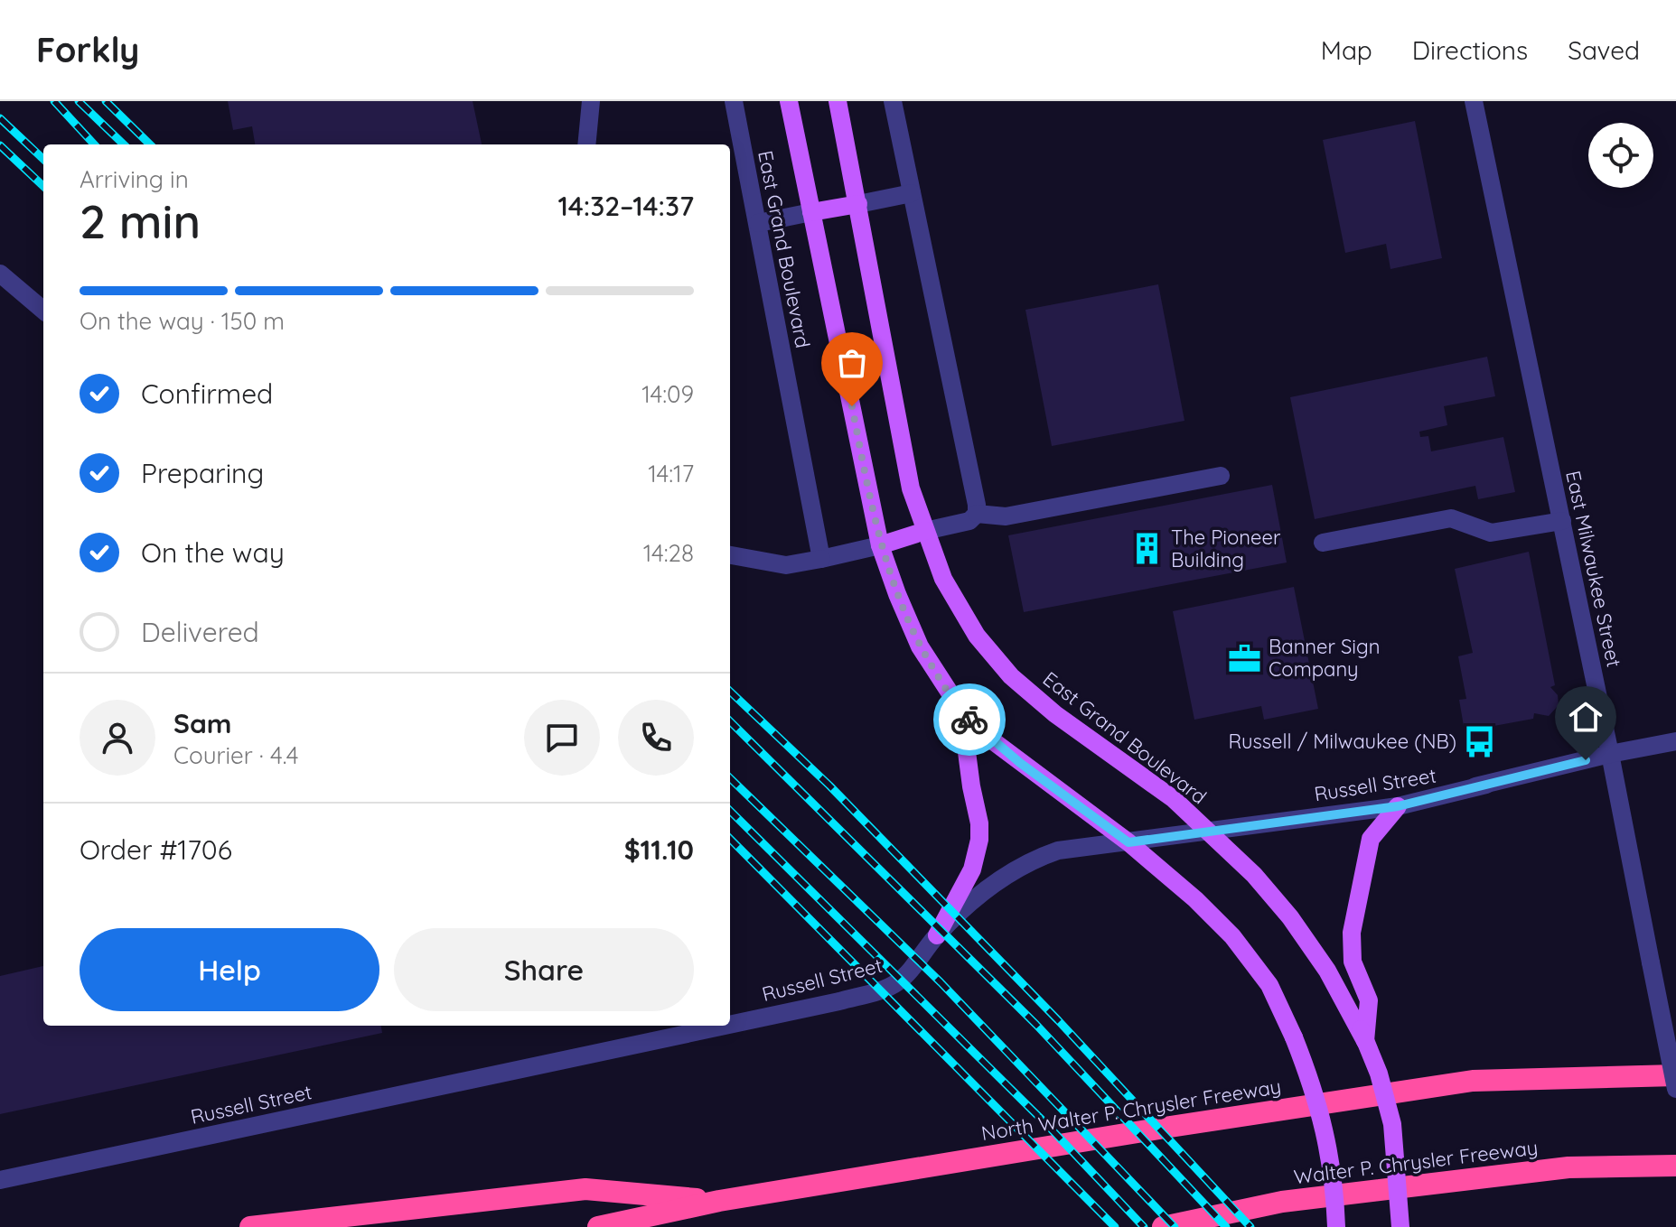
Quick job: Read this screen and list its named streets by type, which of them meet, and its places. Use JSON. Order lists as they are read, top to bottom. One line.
{"streets":{"highway":["North Walter P. Chrysler Freeway","Walter P. Chrysler Freeway"],"main road":["East Grand Boulevard"],"street":["East Milwaukee Street","Russell Street"]},"crossings":[["East Grand Boulevard","Russell Street"],["East Milwaukee Street","Russell Street"]],"places":{"building":["The Pioneer Building"],"office":["Banner Sign Company"],"bus stop":["Russell / Milwaukee (NB)"]},"page":{"header":"Forkly","nav":["Map","Directions","Saved"],"heading":["2 min","Arriving in","14:32–14:37"],"panel":["Sam","Courier · 4.4","Order #1706","$11.10"],"bar":"On the way · 150 m","list":[["Confirmed","14:09"],["Preparing","14:17"],["On the way","14:28"],"Delivered"],"buttons":["Help","Share"]}}
